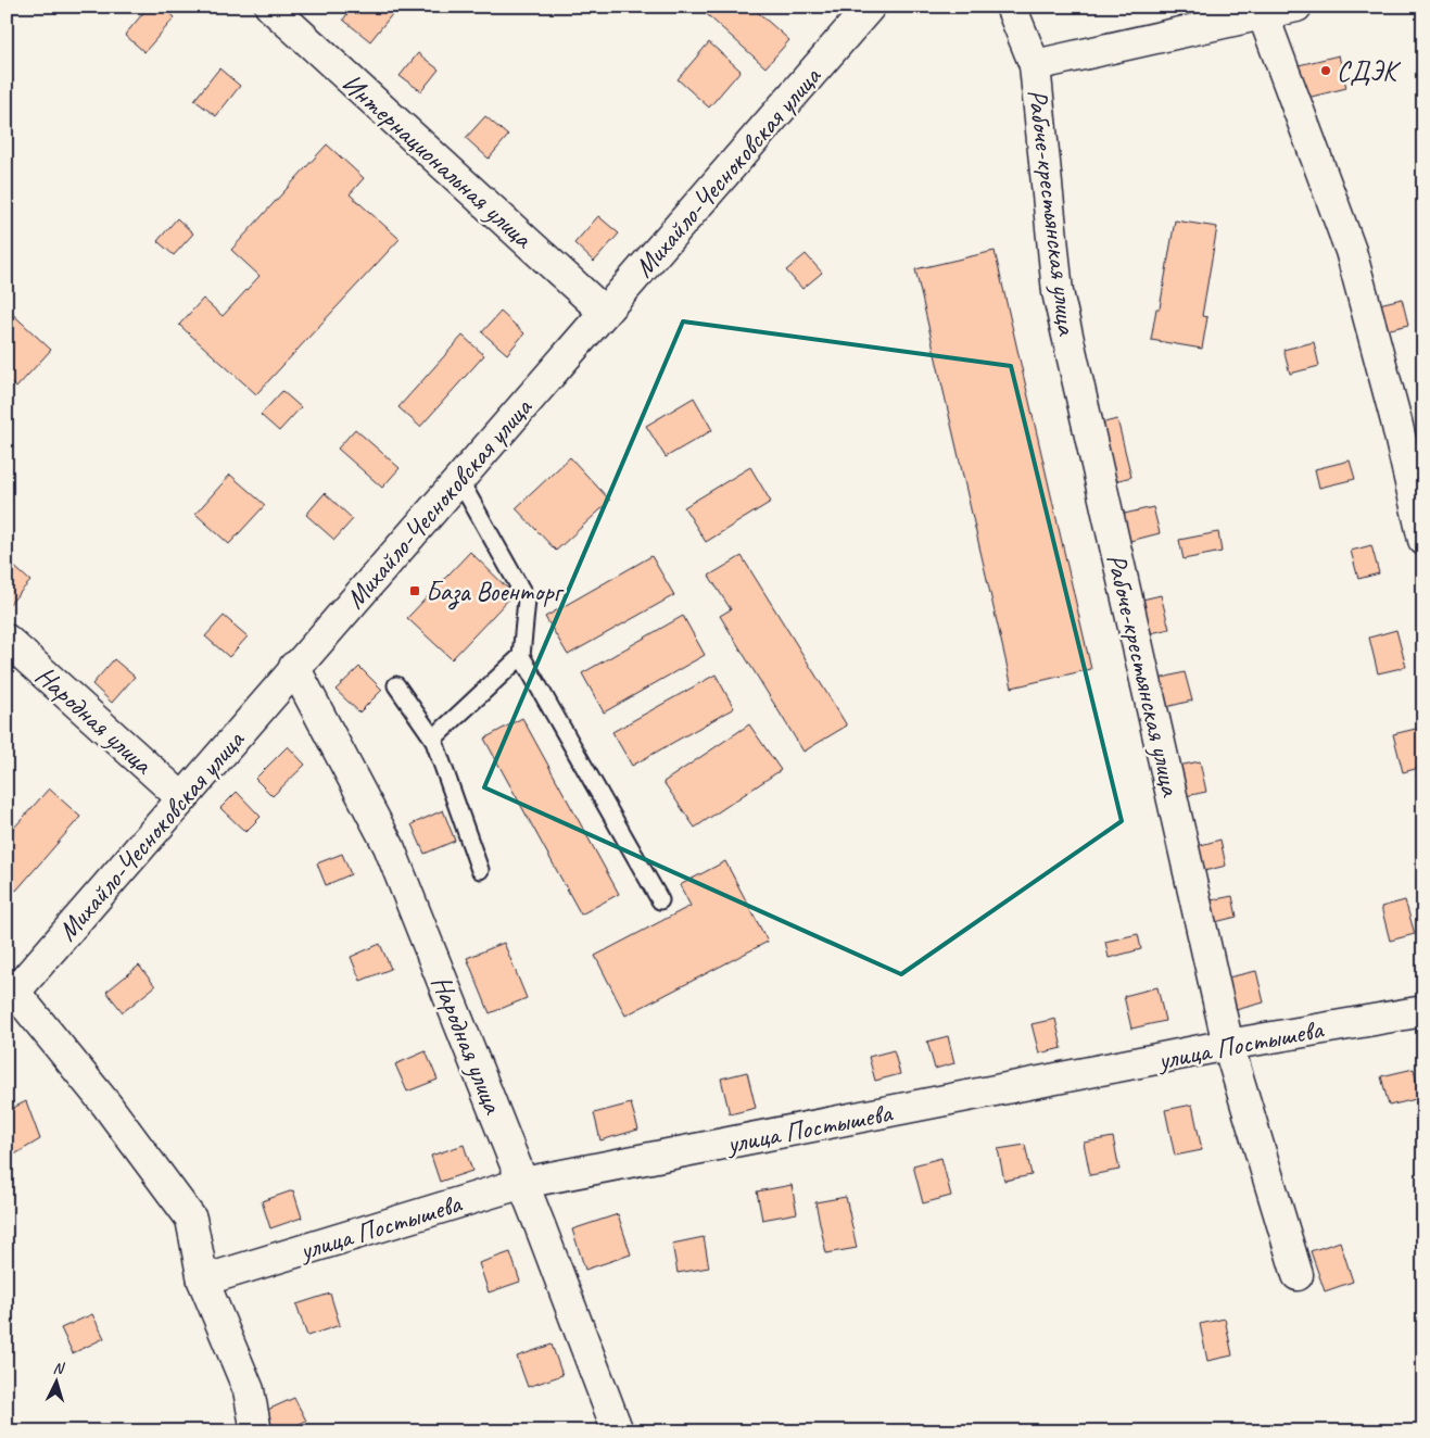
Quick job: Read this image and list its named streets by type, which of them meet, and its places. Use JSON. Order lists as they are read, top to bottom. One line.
{"streets":{"street":["Интернациональная улица","Михайло-Чесноковская улица","Рабоче-крестьянская улица","Народная улица","улица Постышева"]},"crossings":[["Интернациональная улица","Михайло-Чесноковская улица"],["Михайло-Чесноковская улица","Народная улица"],["Рабоче-крестьянская улица","улица Постышева"],["Народная улица","улица Постышева"]],"places":{"other":["СДЭК"],"transit":["База Военторг"]},"north":"top"}
